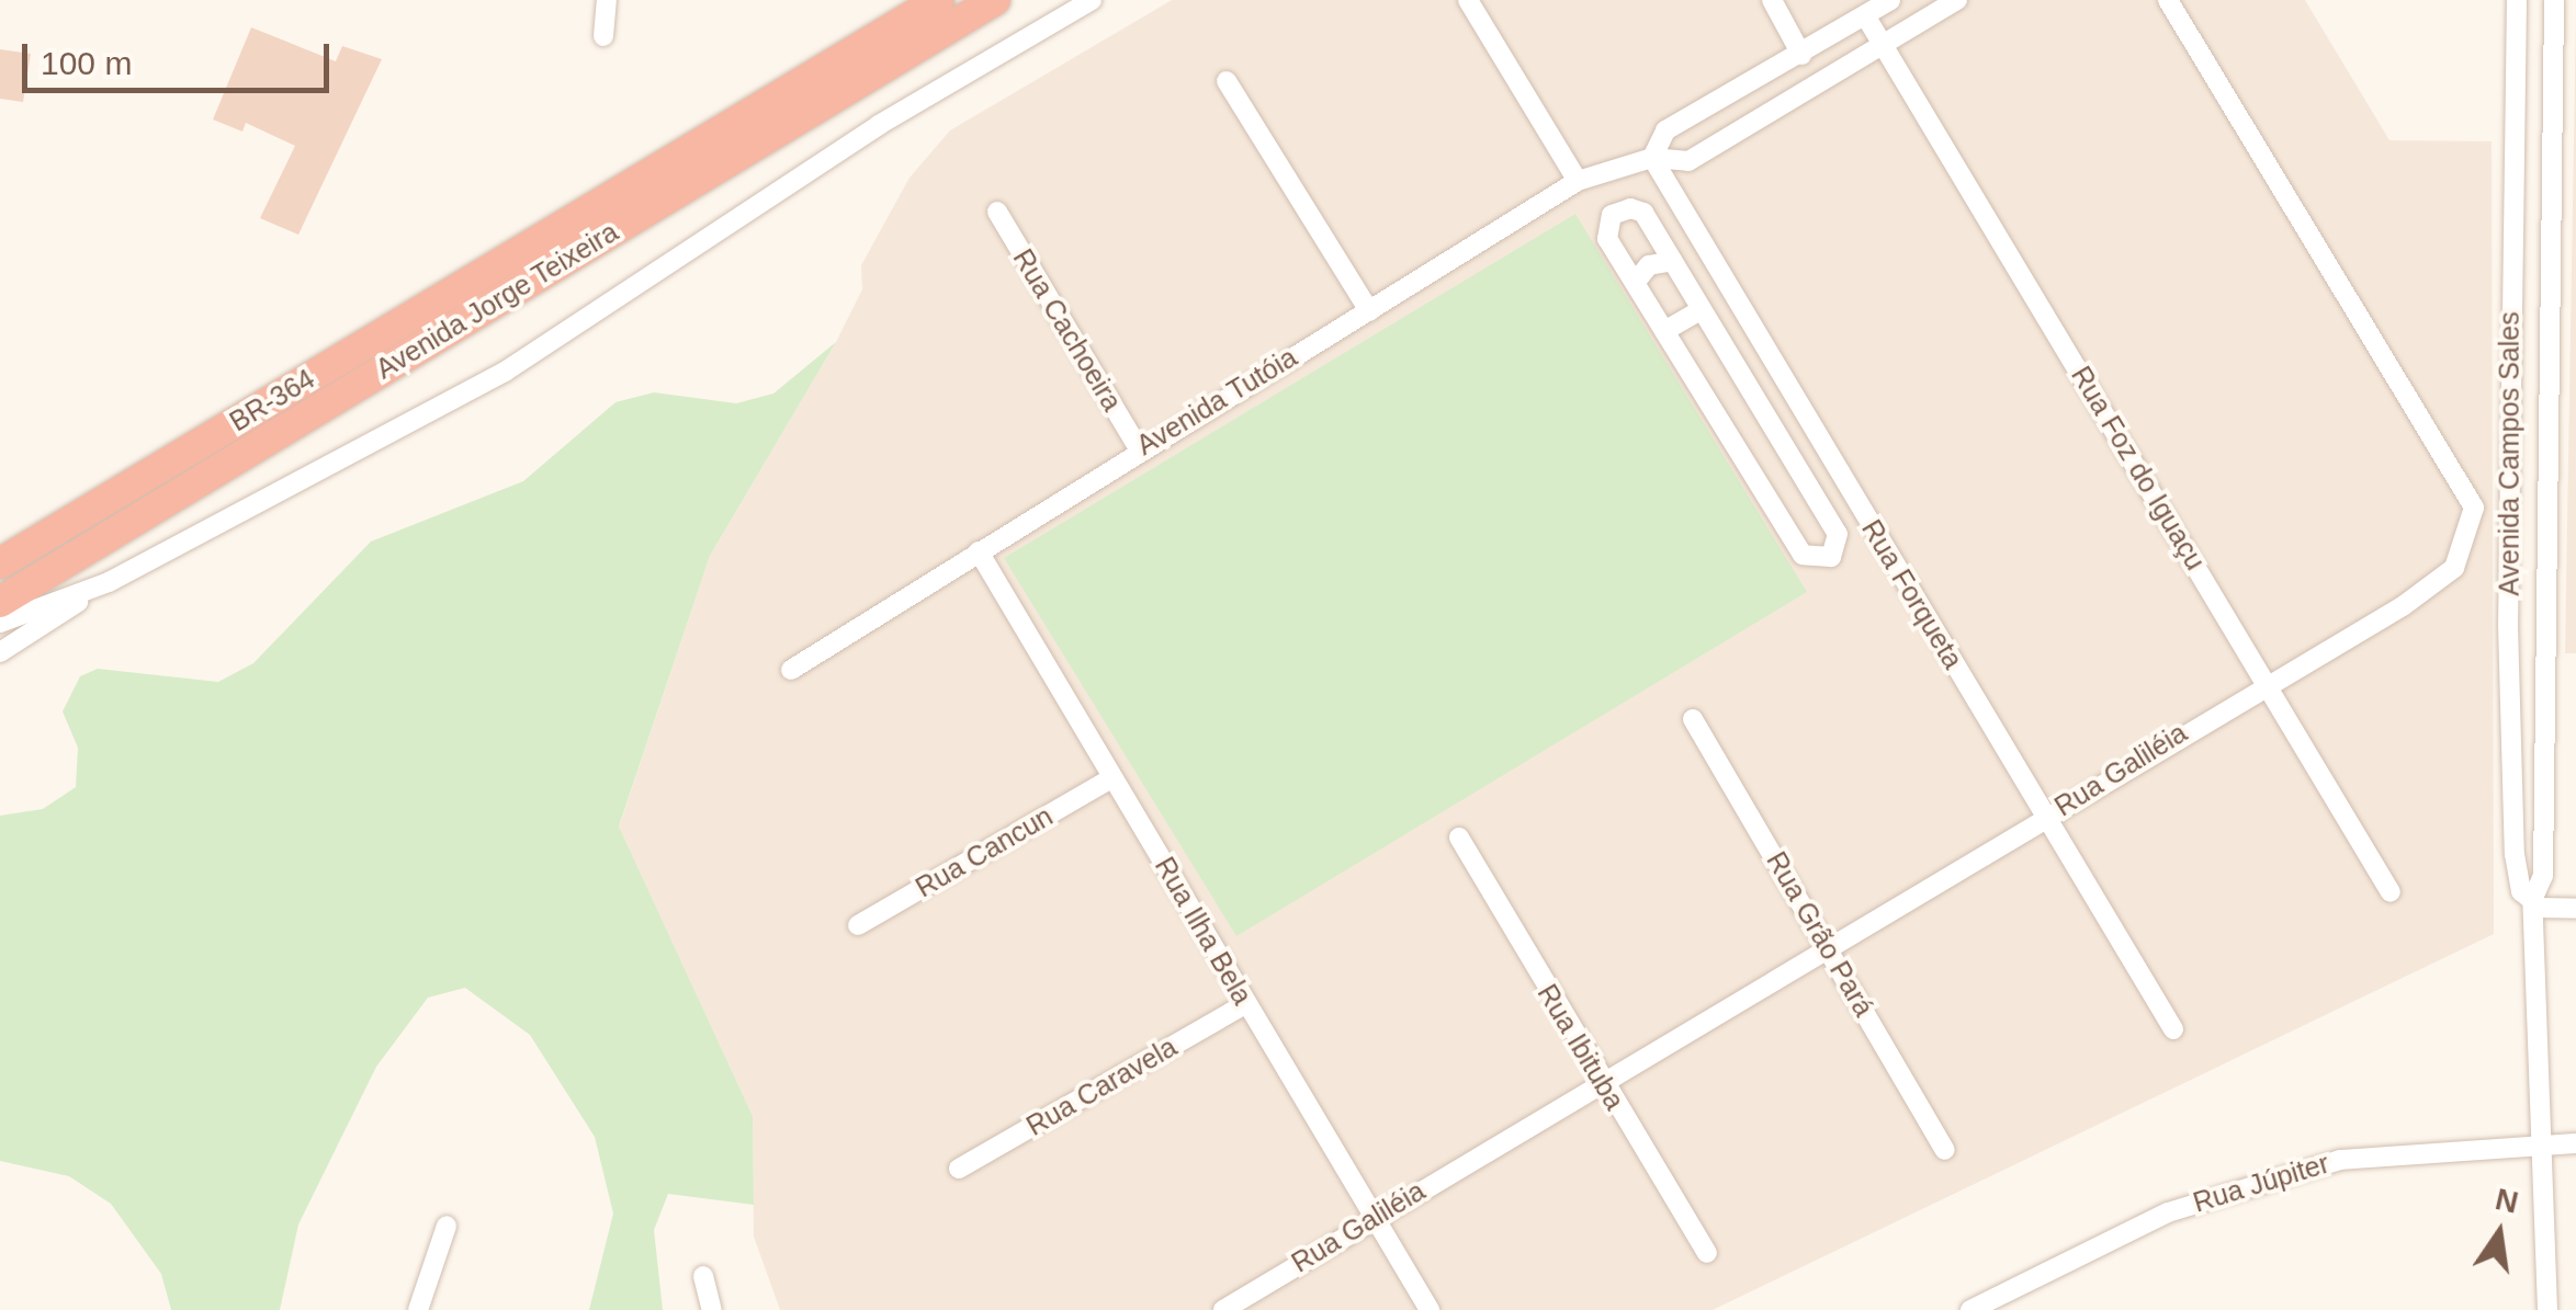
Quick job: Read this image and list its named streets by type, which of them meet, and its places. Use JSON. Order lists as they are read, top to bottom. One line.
{"streets":{"highway":["Avenida Jorge Teixeira","BR-364"],"street":["Rua Cachoeira","Avenida Tutóia","Avenida Campos Sales","Rua Foz do Iguaçu","Rua Forqueta","Rua Galiléia","Rua Cancun","Rua Ilha Bela","Rua Grão Pará","Rua Ibituba","Rua Caravela","Rua Júpiter"]},"crossings":[["Rua Cachoeira","Avenida Tutóia"],["Avenida Tutóia","Rua Foz do Iguaçu"],["Avenida Tutóia","Rua Forqueta"],["Avenida Tutóia","Rua Ilha Bela"],["Avenida Campos Sales","Rua Júpiter"],["Rua Foz do Iguaçu","Rua Galiléia"],["Rua Forqueta","Rua Galiléia"],["Rua Galiléia","Rua Ilha Bela"],["Rua Galiléia","Rua Grão Pará"],["Rua Galiléia","Rua Ibituba"],["Rua Cancun","Rua Ilha Bela"],["Rua Ilha Bela","Rua Caravela"]],"scale_bar":"100 m","north":"top"}
